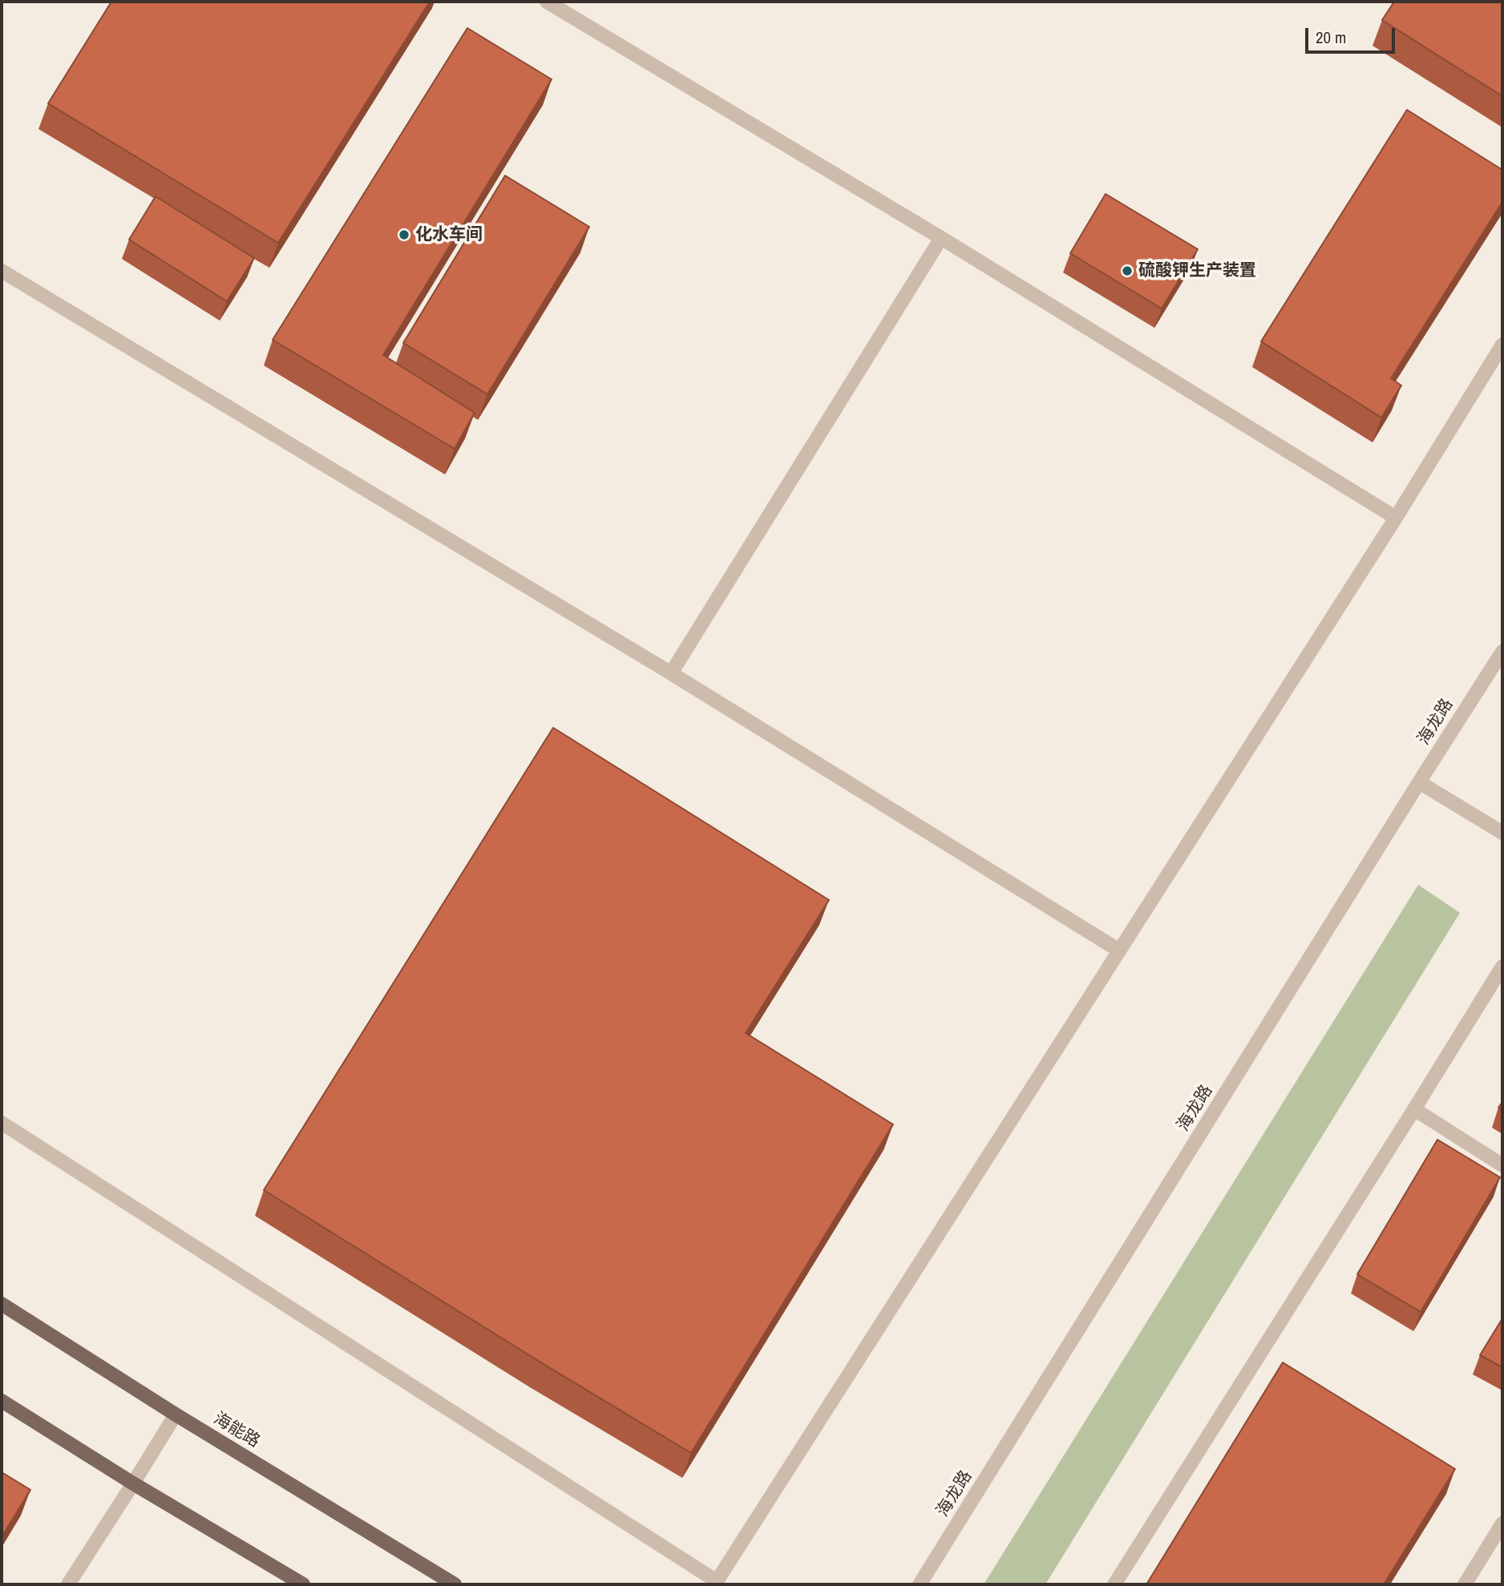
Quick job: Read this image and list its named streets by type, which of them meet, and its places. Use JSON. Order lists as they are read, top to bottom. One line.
{"streets":{"main road":["海能路"],"street":["海龙路"]},"places":["化水车间","硫酸钾生产装置"],"scale_bar":"20 m"}
